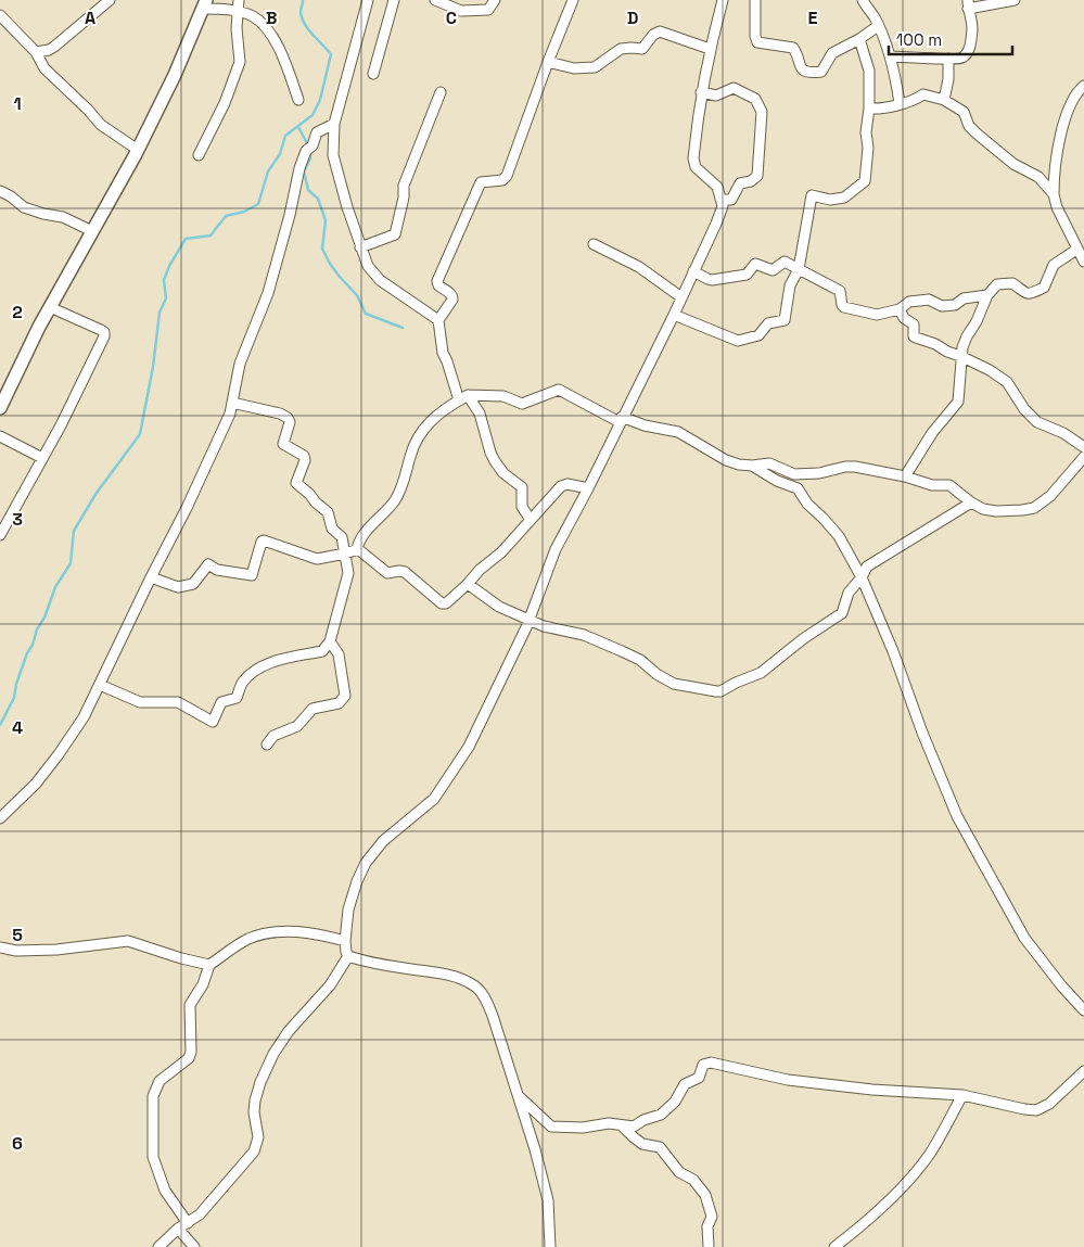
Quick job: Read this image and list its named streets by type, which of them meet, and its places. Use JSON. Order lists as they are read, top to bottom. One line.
{"scale_bar":"100 m","grid":{"columns":["A","B","C","D","E"],"rows":["1","2","3","4","5","6"]}}
